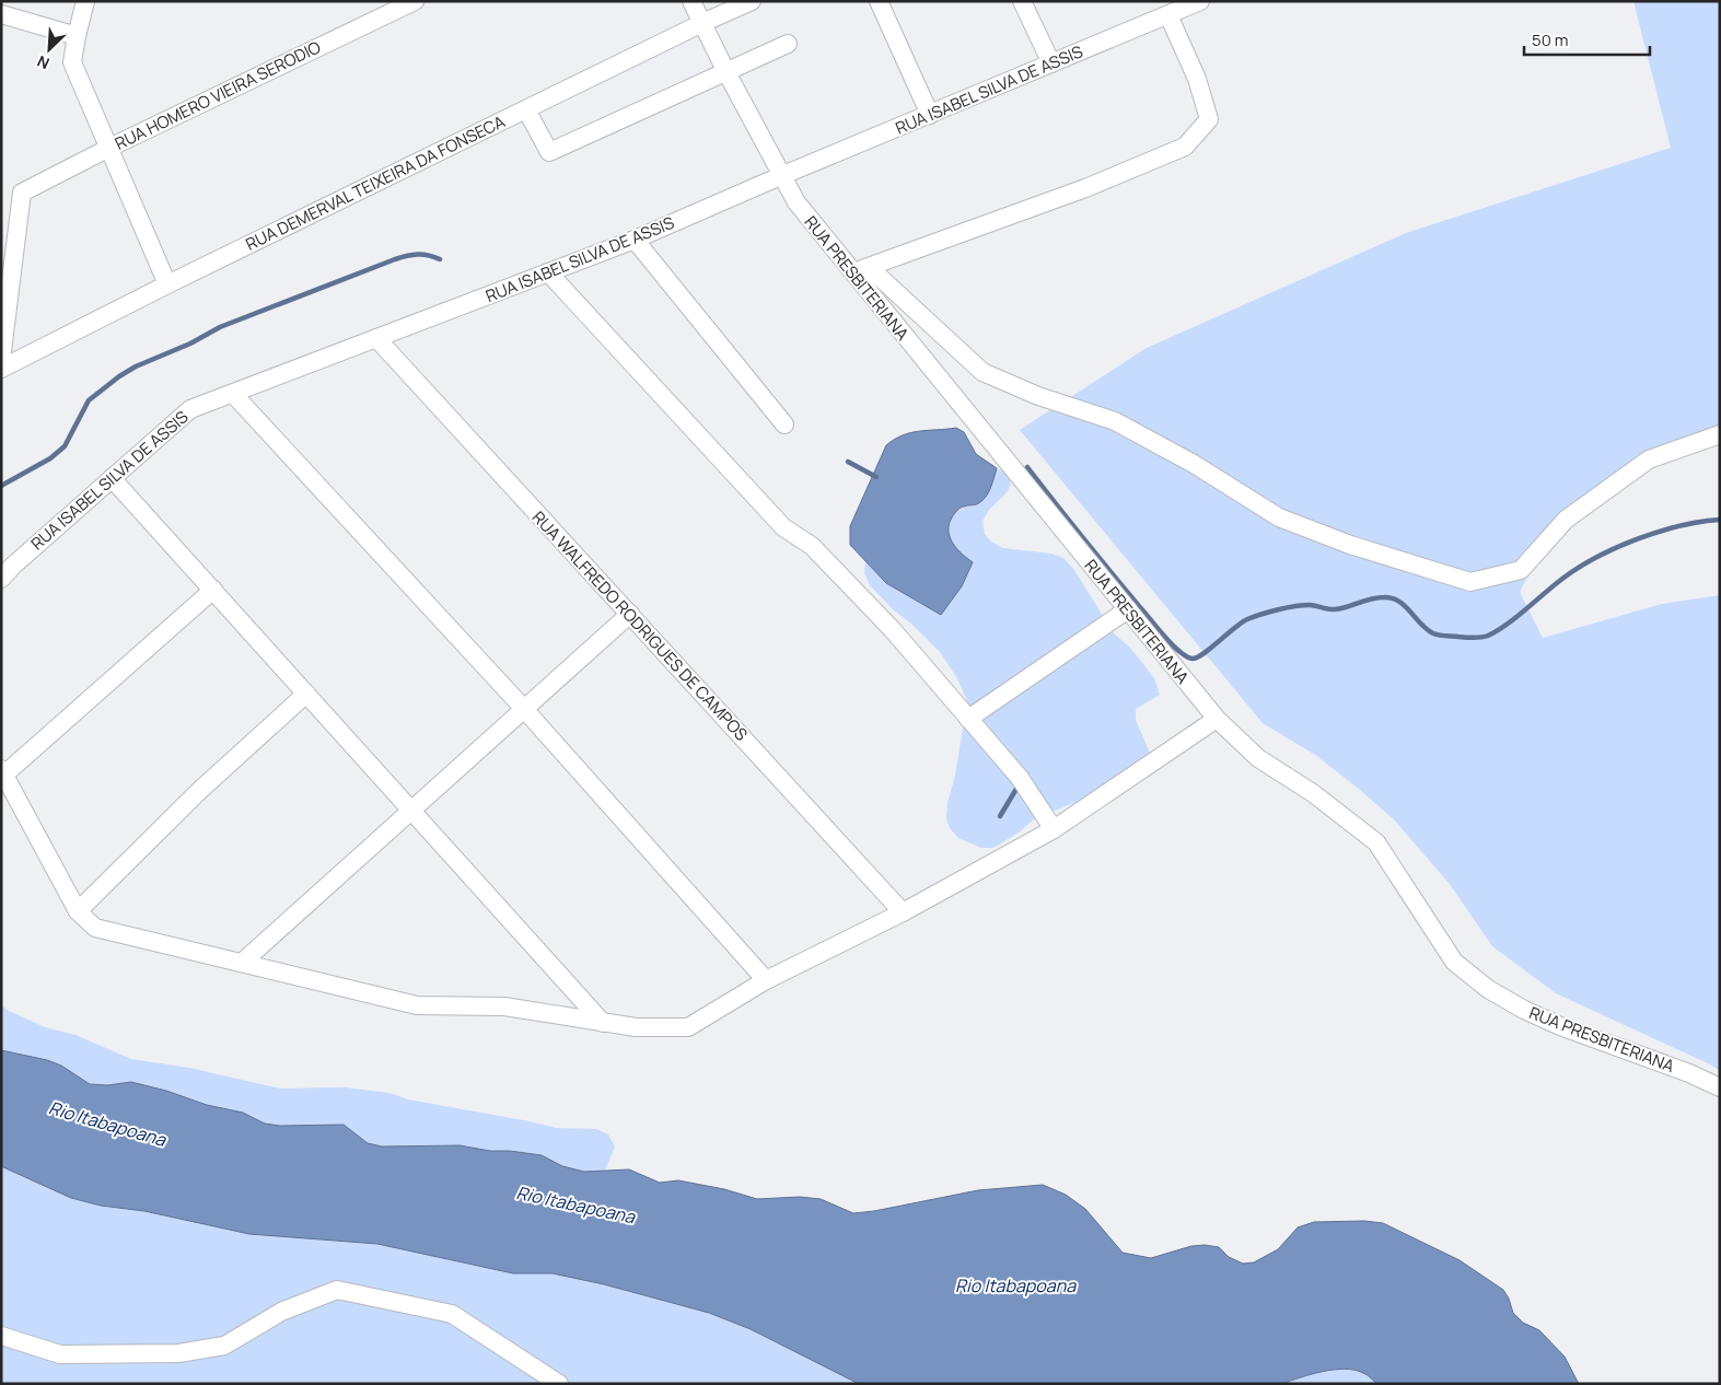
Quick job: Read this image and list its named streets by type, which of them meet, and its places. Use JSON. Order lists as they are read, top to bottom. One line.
{"streets":{"street":["RUA ISABEL SILVA DE ASSIS","RUA HOMERO VIEIRA SERODIO","RUA DEMERVAL TEIXEIRA DA FONSECA","RUA PRESBITERIANA","RUA WALFREDO RODRIGUES DE CAMPOS"]},"crossings":[["RUA ISABEL SILVA DE ASSIS","RUA PRESBITERIANA"],["RUA ISABEL SILVA DE ASSIS","RUA WALFREDO RODRIGUES DE CAMPOS"],["RUA DEMERVAL TEIXEIRA DA FONSECA","RUA PRESBITERIANA"]],"water":["Rio Itabapoana"],"scale_bar":"50 m","north":"bottom left"}
